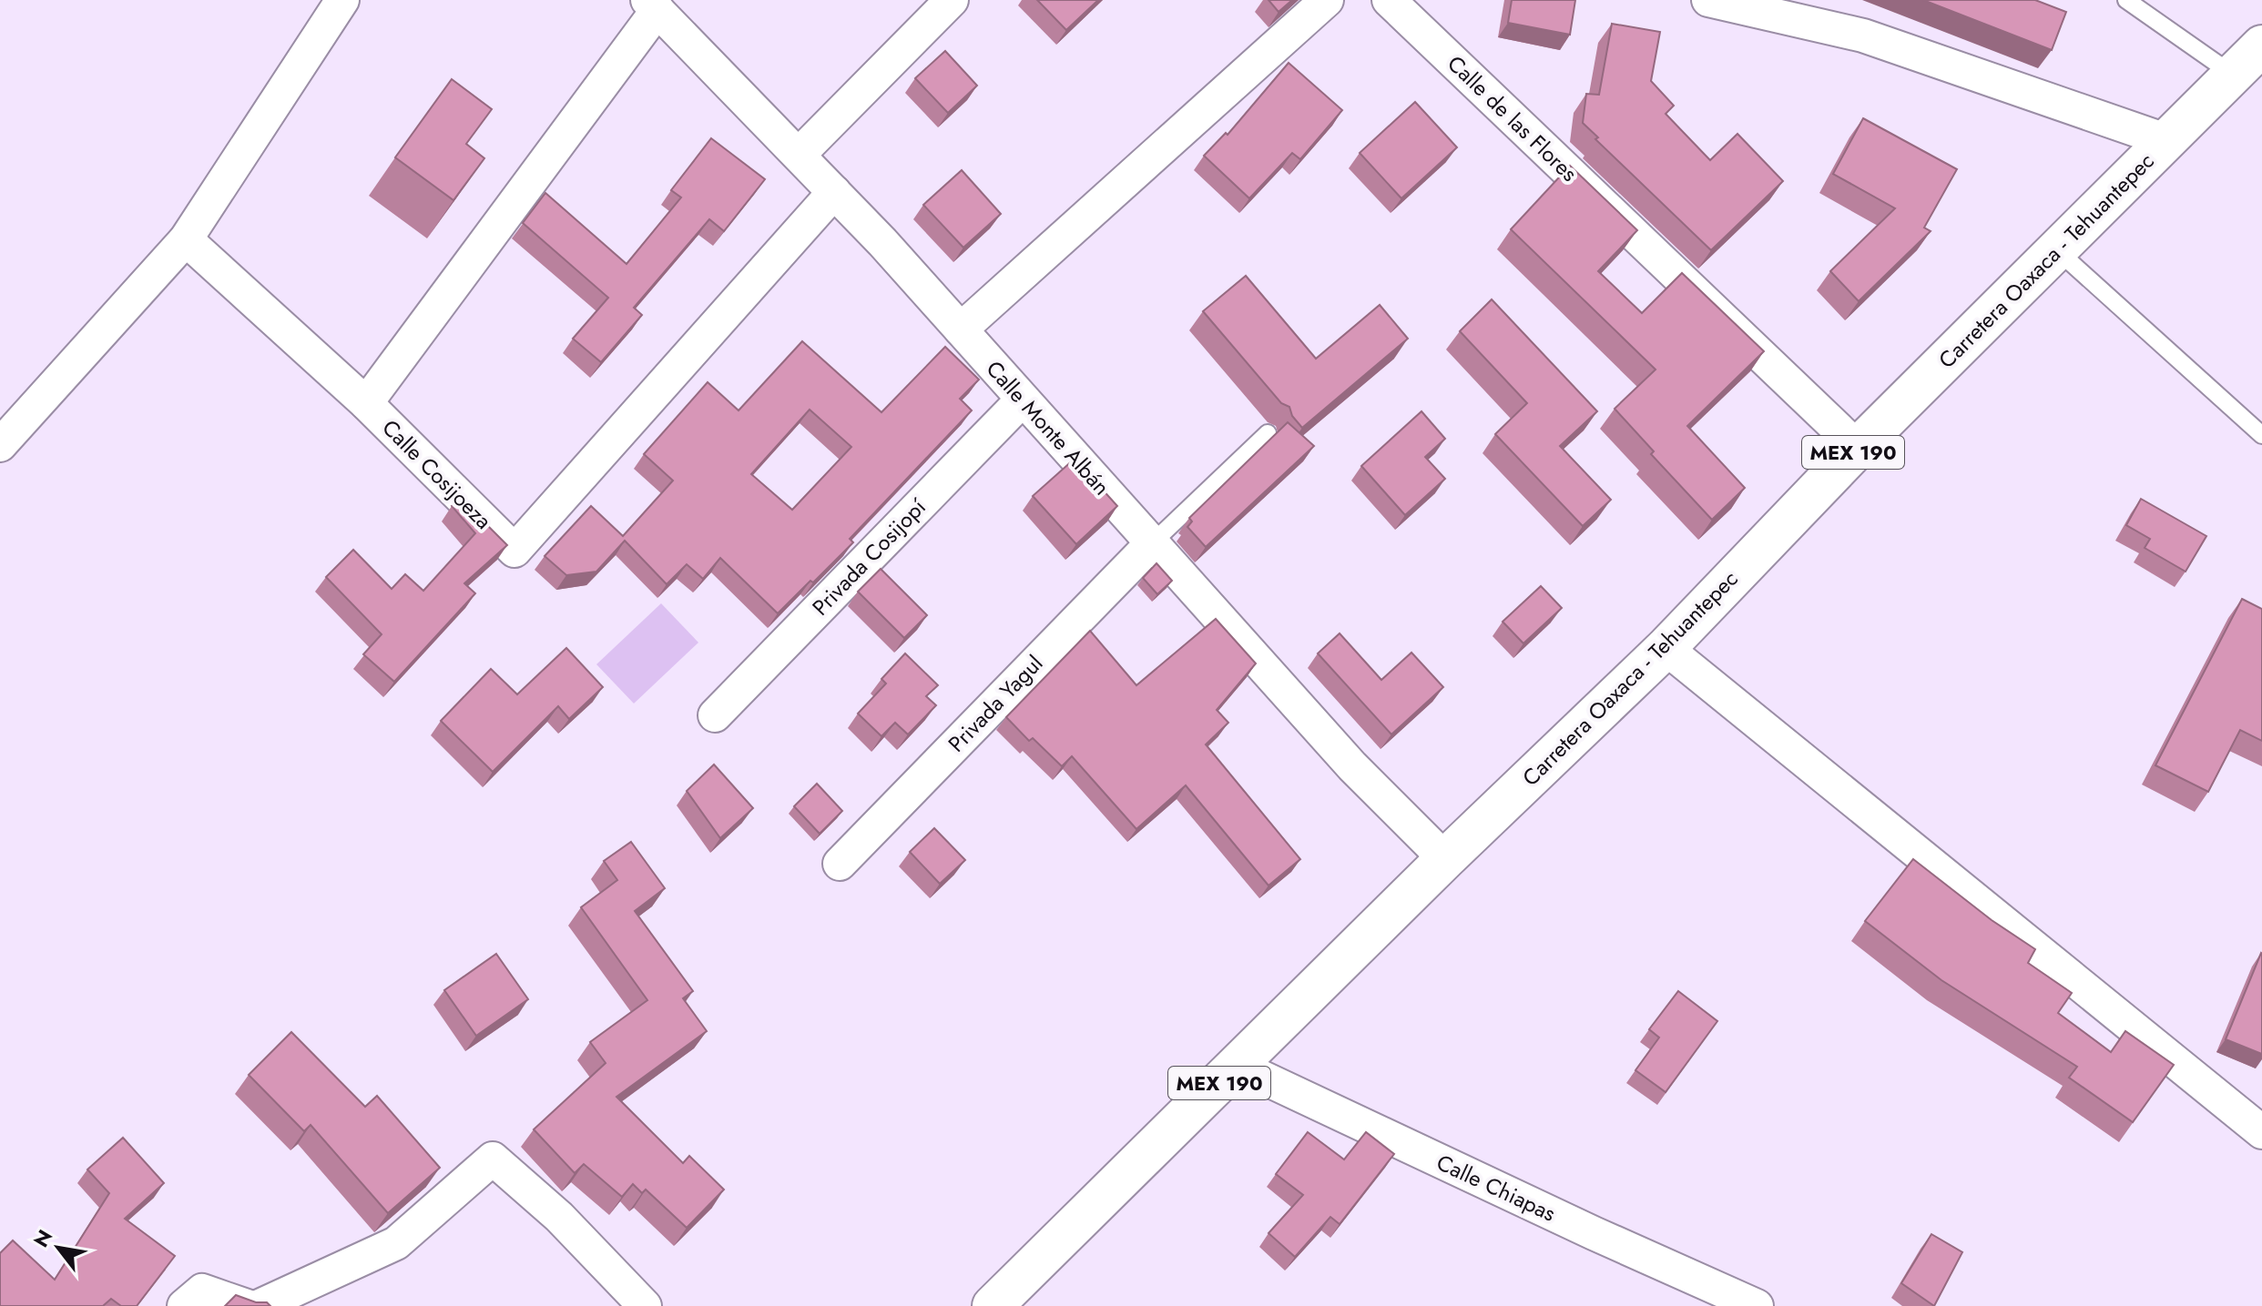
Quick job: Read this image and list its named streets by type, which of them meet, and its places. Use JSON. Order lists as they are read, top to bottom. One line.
{"streets":{"main road":["Carretera Oaxaca - Tehuantepec","MEX 190"],"street":["Calle de las Flores","Calle Monte Albán","Calle Cosijoeza","Privada Cosijopí","Privada Yagul","Calle Chiapas"]},"crossings":[["Calle de las Flores","Carretera Oaxaca - Tehuantepec"],["Carretera Oaxaca - Tehuantepec","Calle Monte Albán"],["Carretera Oaxaca - Tehuantepec","Calle Chiapas"],["Calle Monte Albán","Calle Cosijoeza"],["Calle Monte Albán","Privada Cosijopí"],["Calle Monte Albán","Privada Yagul"]],"north":"top left"}
